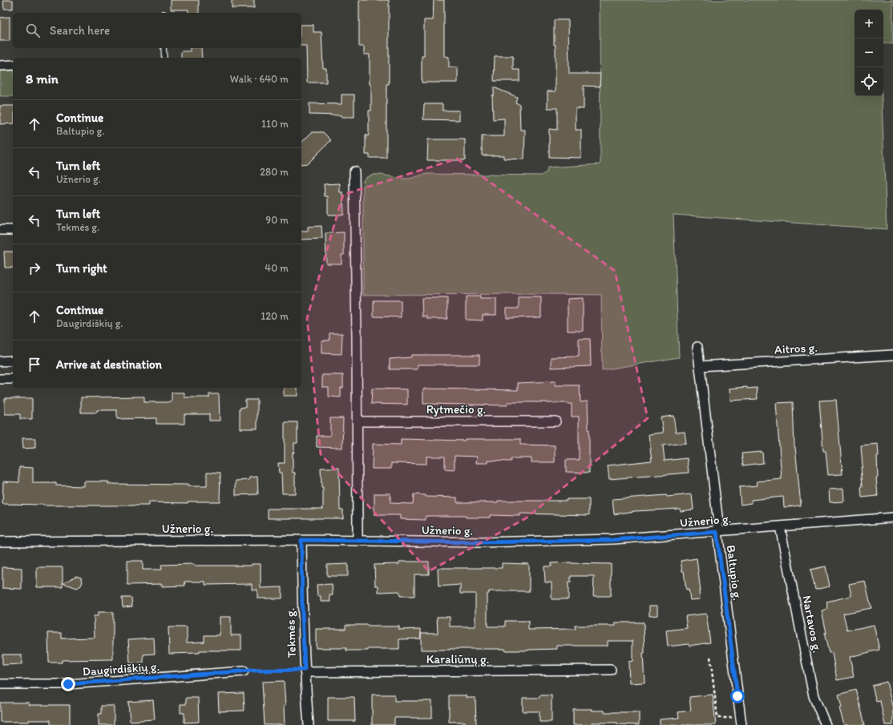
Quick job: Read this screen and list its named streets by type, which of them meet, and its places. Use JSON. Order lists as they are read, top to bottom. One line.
{"streets":{"street":["Aitros g.","Rytmečio g.","Užnerio g.","Baltupio g.","Nartavos g.","Tekmės g.","Karaliūnų g.","Daugirdiškių g."]},"crossings":[["Aitros g.","Baltupio g."],["Užnerio g.","Baltupio g."],["Užnerio g.","Nartavos g."],["Užnerio g.","Tekmės g."],["Tekmės g.","Karaliūnų g."]],"page":{"map_buttons":["+","−"],"search":"Search here","heading":["8 min","Walk · 640 m"],"list":[["Continue","Baltupio g.","110 m"],["Turn left","Užnerio g.","280 m"],["Turn left","Tekmės g.","90 m"],["Turn right","40 m"],["Continue","Daugirdiškių g.","120 m"],"Arrive at destination"]}}
